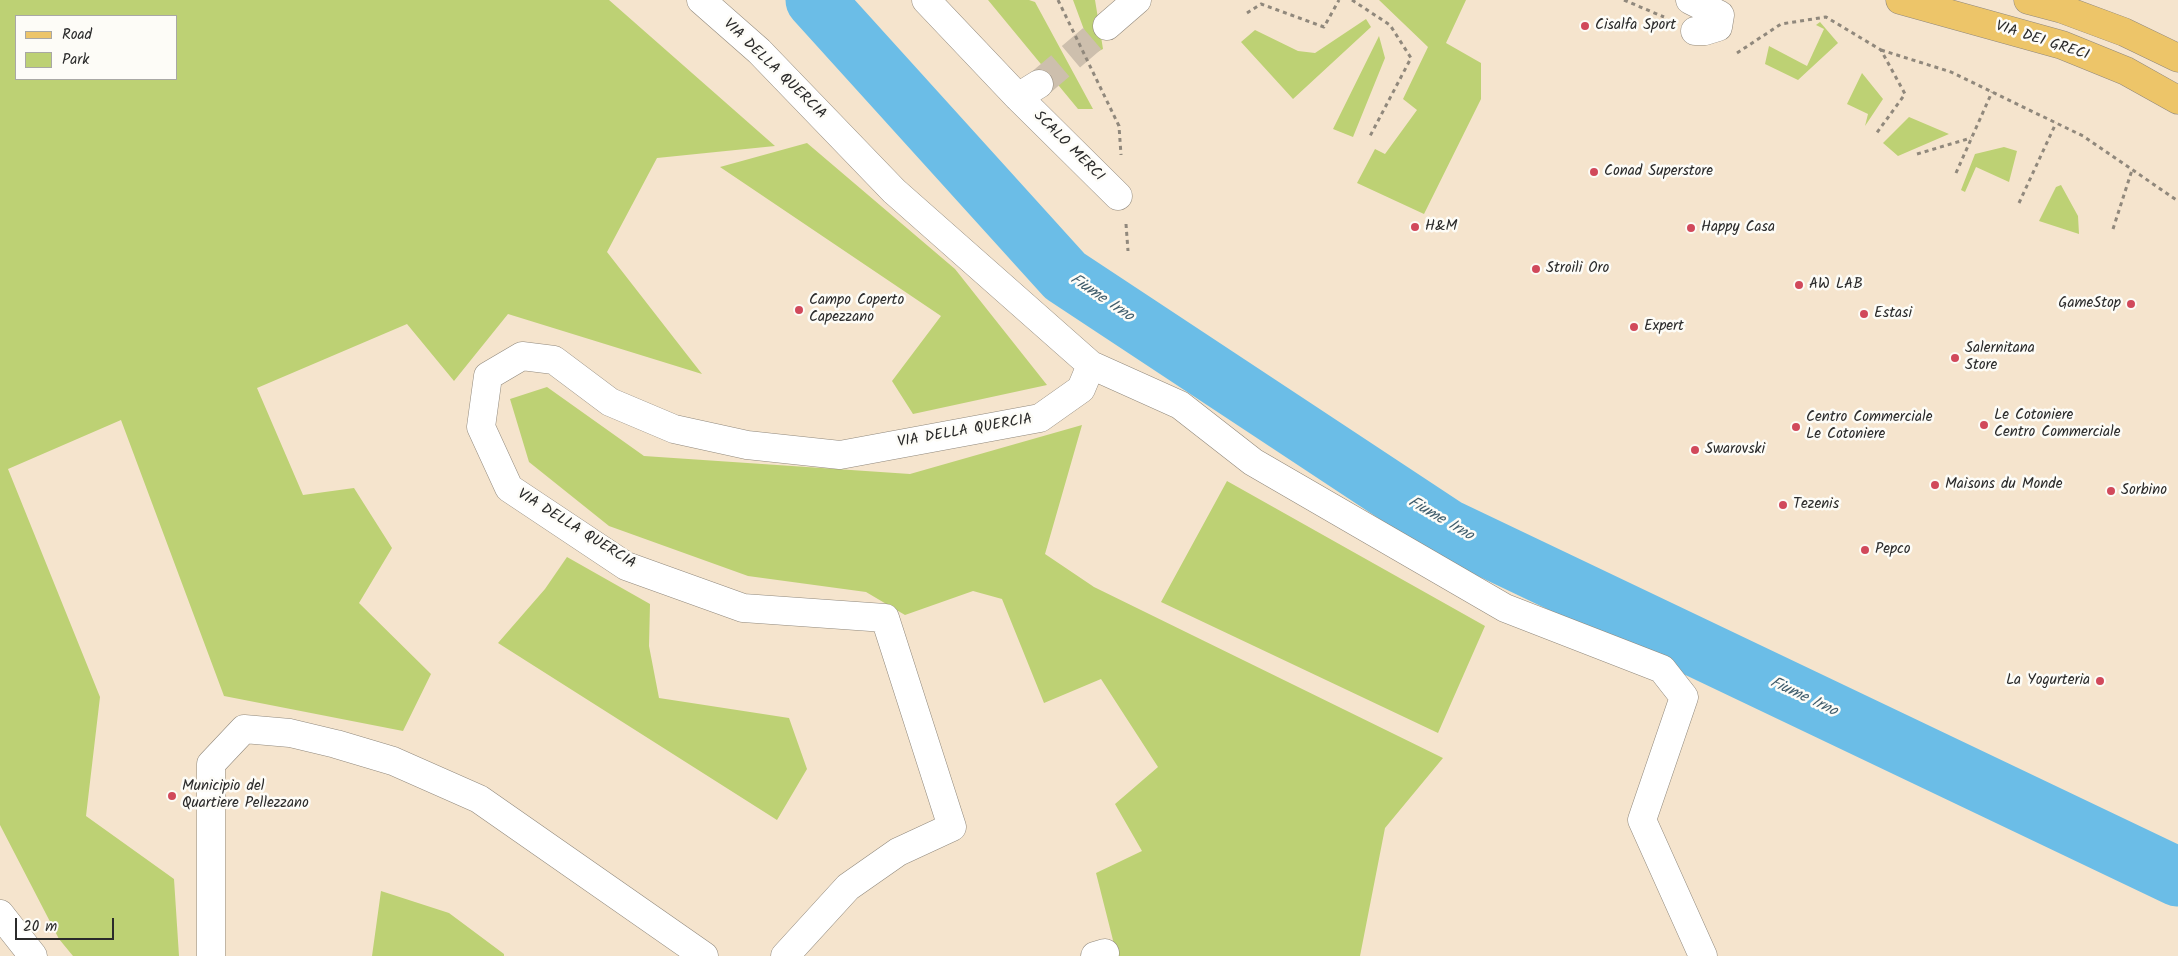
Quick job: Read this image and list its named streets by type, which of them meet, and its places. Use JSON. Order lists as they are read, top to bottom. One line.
{"streets":{"main road":["VIA DEI GRECI"],"street":["VIA DELLA QUERCIA","SCALO MERCI"]},"water":["Fiume Irno"],"places":["Cisalfa Sport","Conad Superstore","H&M","Happy Casa","Stroili Oro","AW LAB","GameStop","Campo Coperto Capezzano","Estasi","Expert","Salernitana Store","Le Cotoniere Centro Commerciale","Centro Commerciale Le Cotoniere","Swarovski","Maisons du Monde","Sorbino","Tezenis","Pepco","La Yogurteria","Municipio del Quartiere Pellezzano"],"legend":["Road","Park"],"scale_bar":"20 m"}
